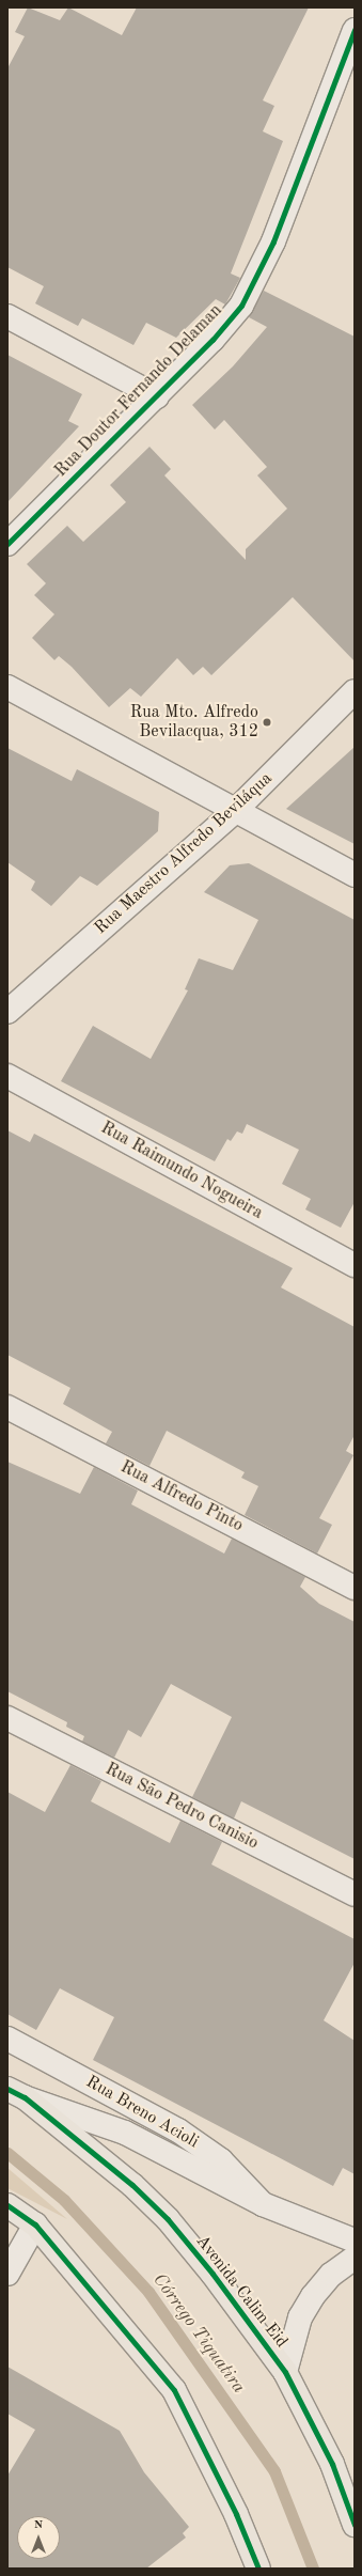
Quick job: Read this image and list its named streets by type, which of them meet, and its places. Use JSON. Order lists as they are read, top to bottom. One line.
{"streets":{"main road":["Avenida Calim Eid"],"street":["Rua Doutor Fernando Delaman","Rua Maestro Alfredo Beviláqua","Rua Raimundo Nogueira","Rua Alfredo Pinto","Rua São Pedro Canisio","Rua Breno Acioli"]},"crossings":[["Rua Breno Acioli","Avenida Calim Eid"]],"water":["Córrego Tiquatira"],"places":["Rua Mto. Alfredo Bevilacqua, 312"],"north":"top"}
